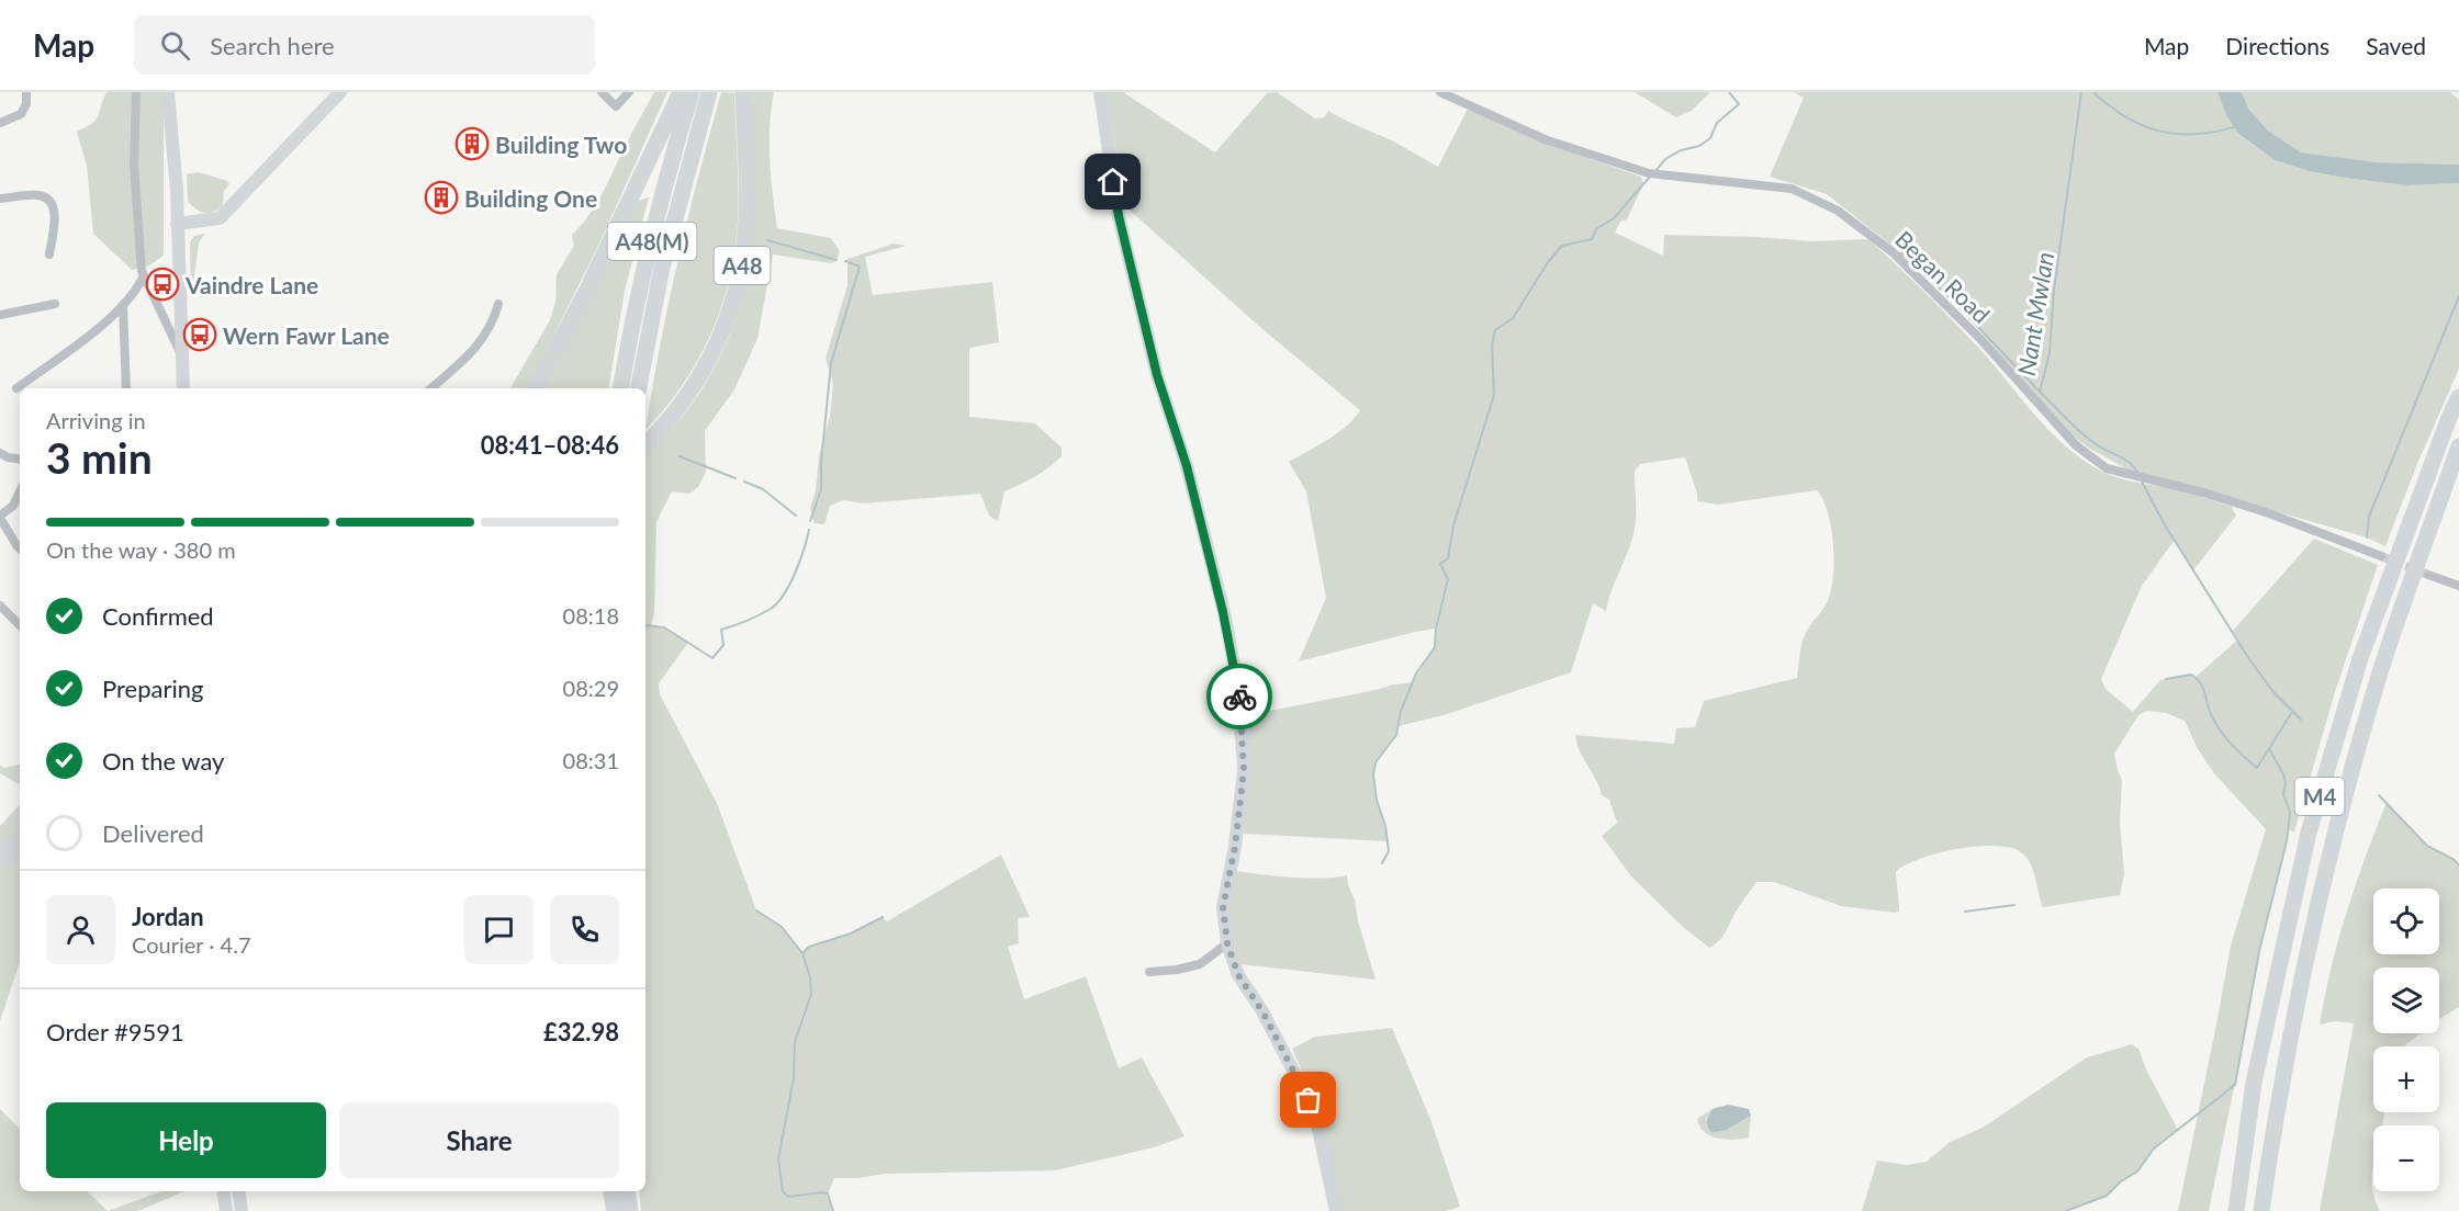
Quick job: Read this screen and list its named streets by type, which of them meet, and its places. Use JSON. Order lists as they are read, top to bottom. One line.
{"streets":{"highway":["A48(M)","A48","M4"],"street":["Began Road"]},"water":["Nant Mwlan"],"places":{"building":["Building Two","Building One"],"bus stop":["Vaindre Lane","Wern Fawr Lane"]},"page":{"header":"Map","search":"Search here","nav":["Map","Directions","Saved"],"heading":["3 min","Arriving in","08:41–08:46"],"panel":["Jordan","Courier · 4.7","Order #9591","£32.98"],"bar":"On the way · 380 m","list":[["Confirmed","08:18"],["Preparing","08:29"],["On the way","08:31"],"Delivered"],"map_buttons":["+","−"],"buttons":["Help","Share"]}}
